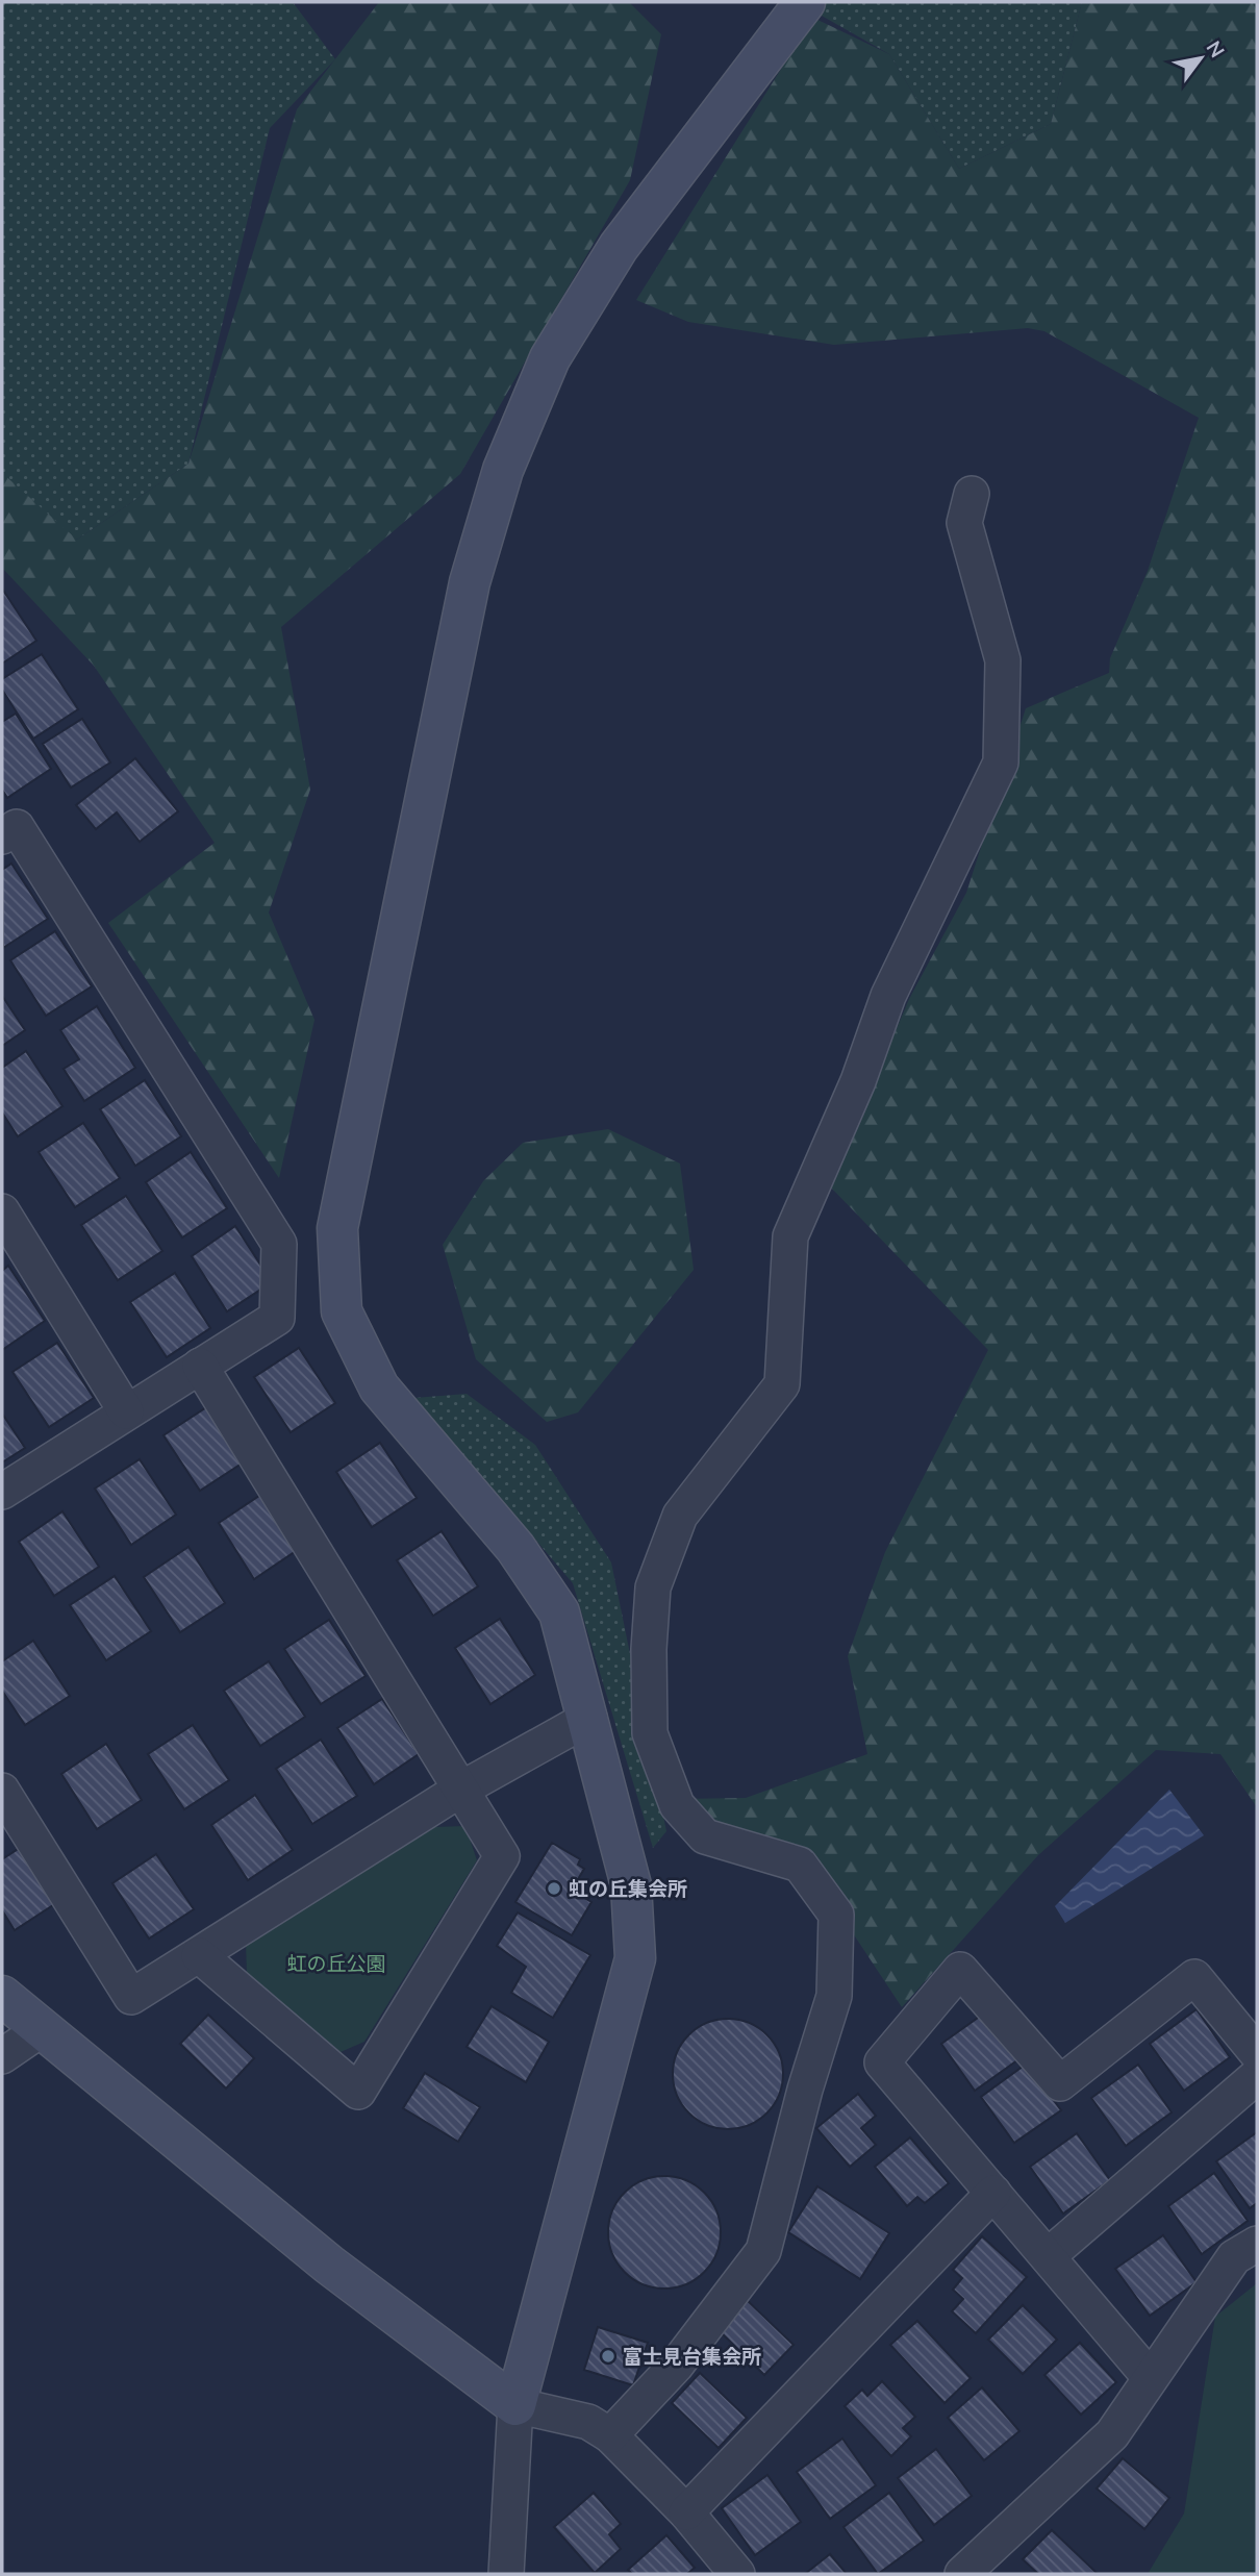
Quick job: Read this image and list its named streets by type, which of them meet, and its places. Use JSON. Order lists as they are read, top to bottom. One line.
{"parks":["虹の丘公園"],"places":["虹の丘集会所","富士見台集会所"],"north":"top right"}
